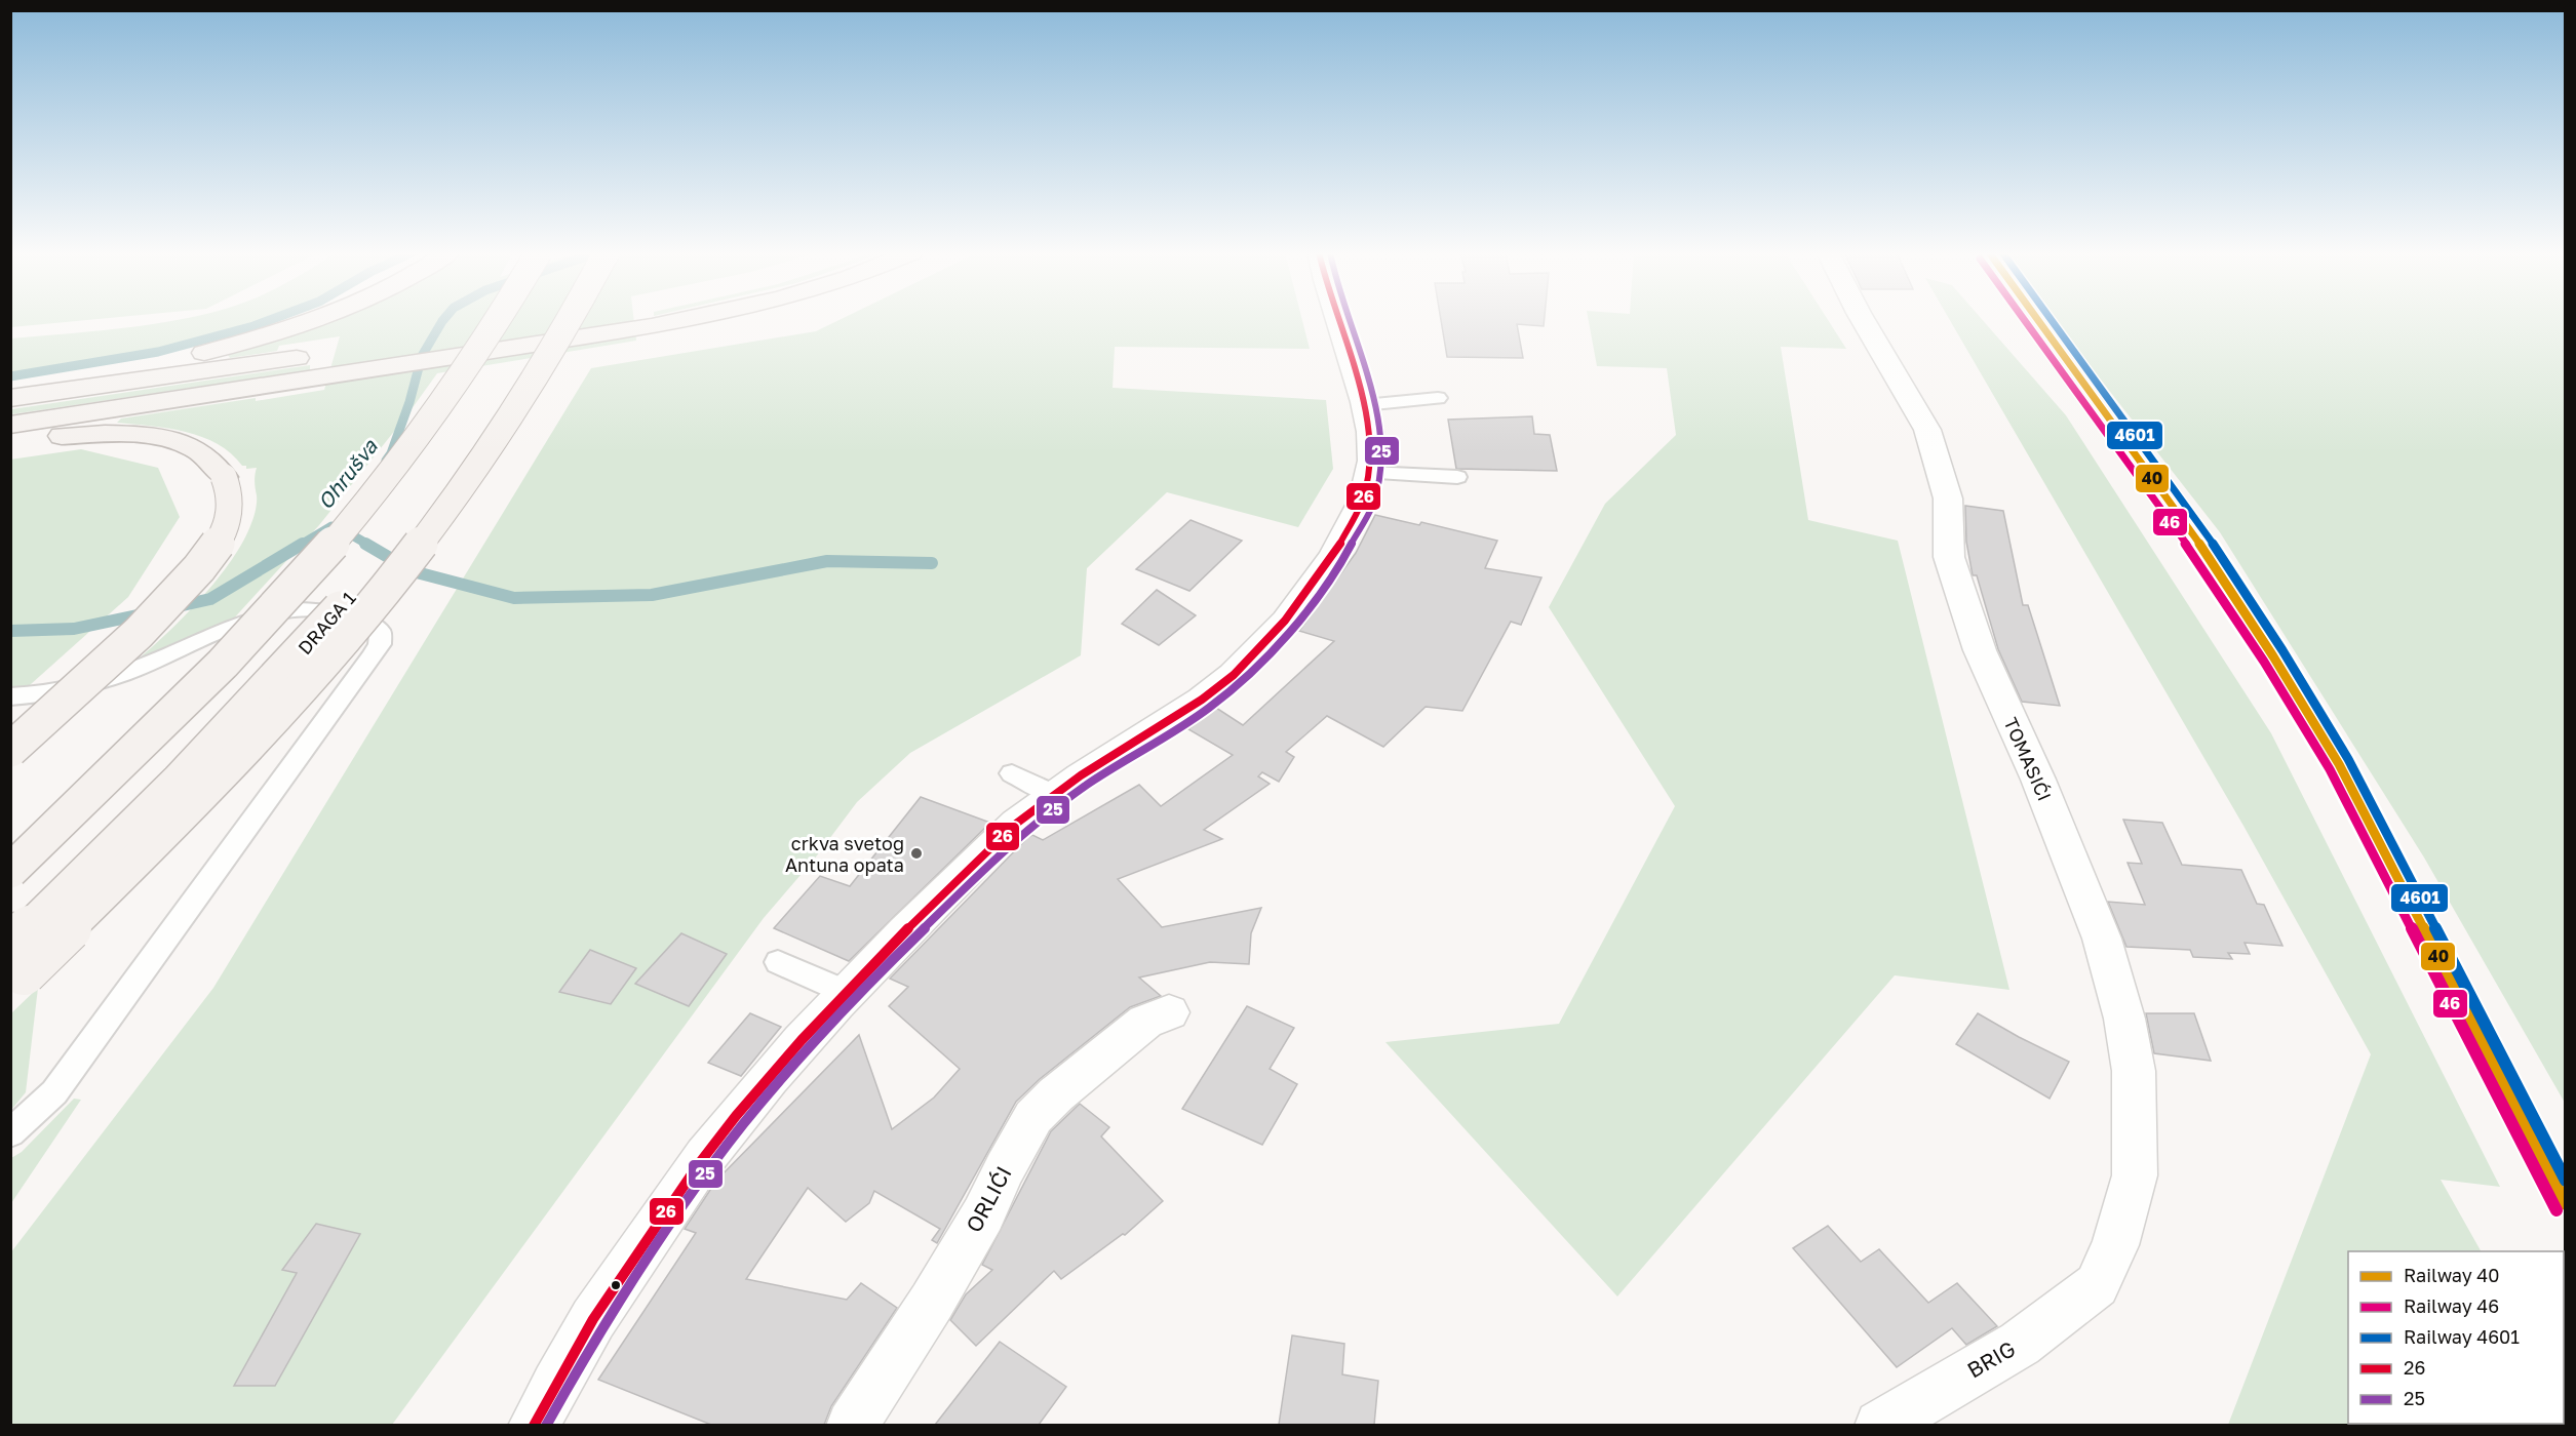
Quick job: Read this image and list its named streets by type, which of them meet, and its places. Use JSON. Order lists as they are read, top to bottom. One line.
{"streets":{"highway":["DRAGA 1"],"street":["TOMASIĆI","ORLIĆI","BRIG"]},"crossings":[["TOMASIĆI","BRIG"]],"water":["Ohrušva"],"places":["crkva svetog Antuna opata"],"lines":["rail line 40","rail line 46","rail line 4601","transit line 26","transit line 25"],"legend":["Railway 40","Railway 46","Railway 4601","26","25"]}
